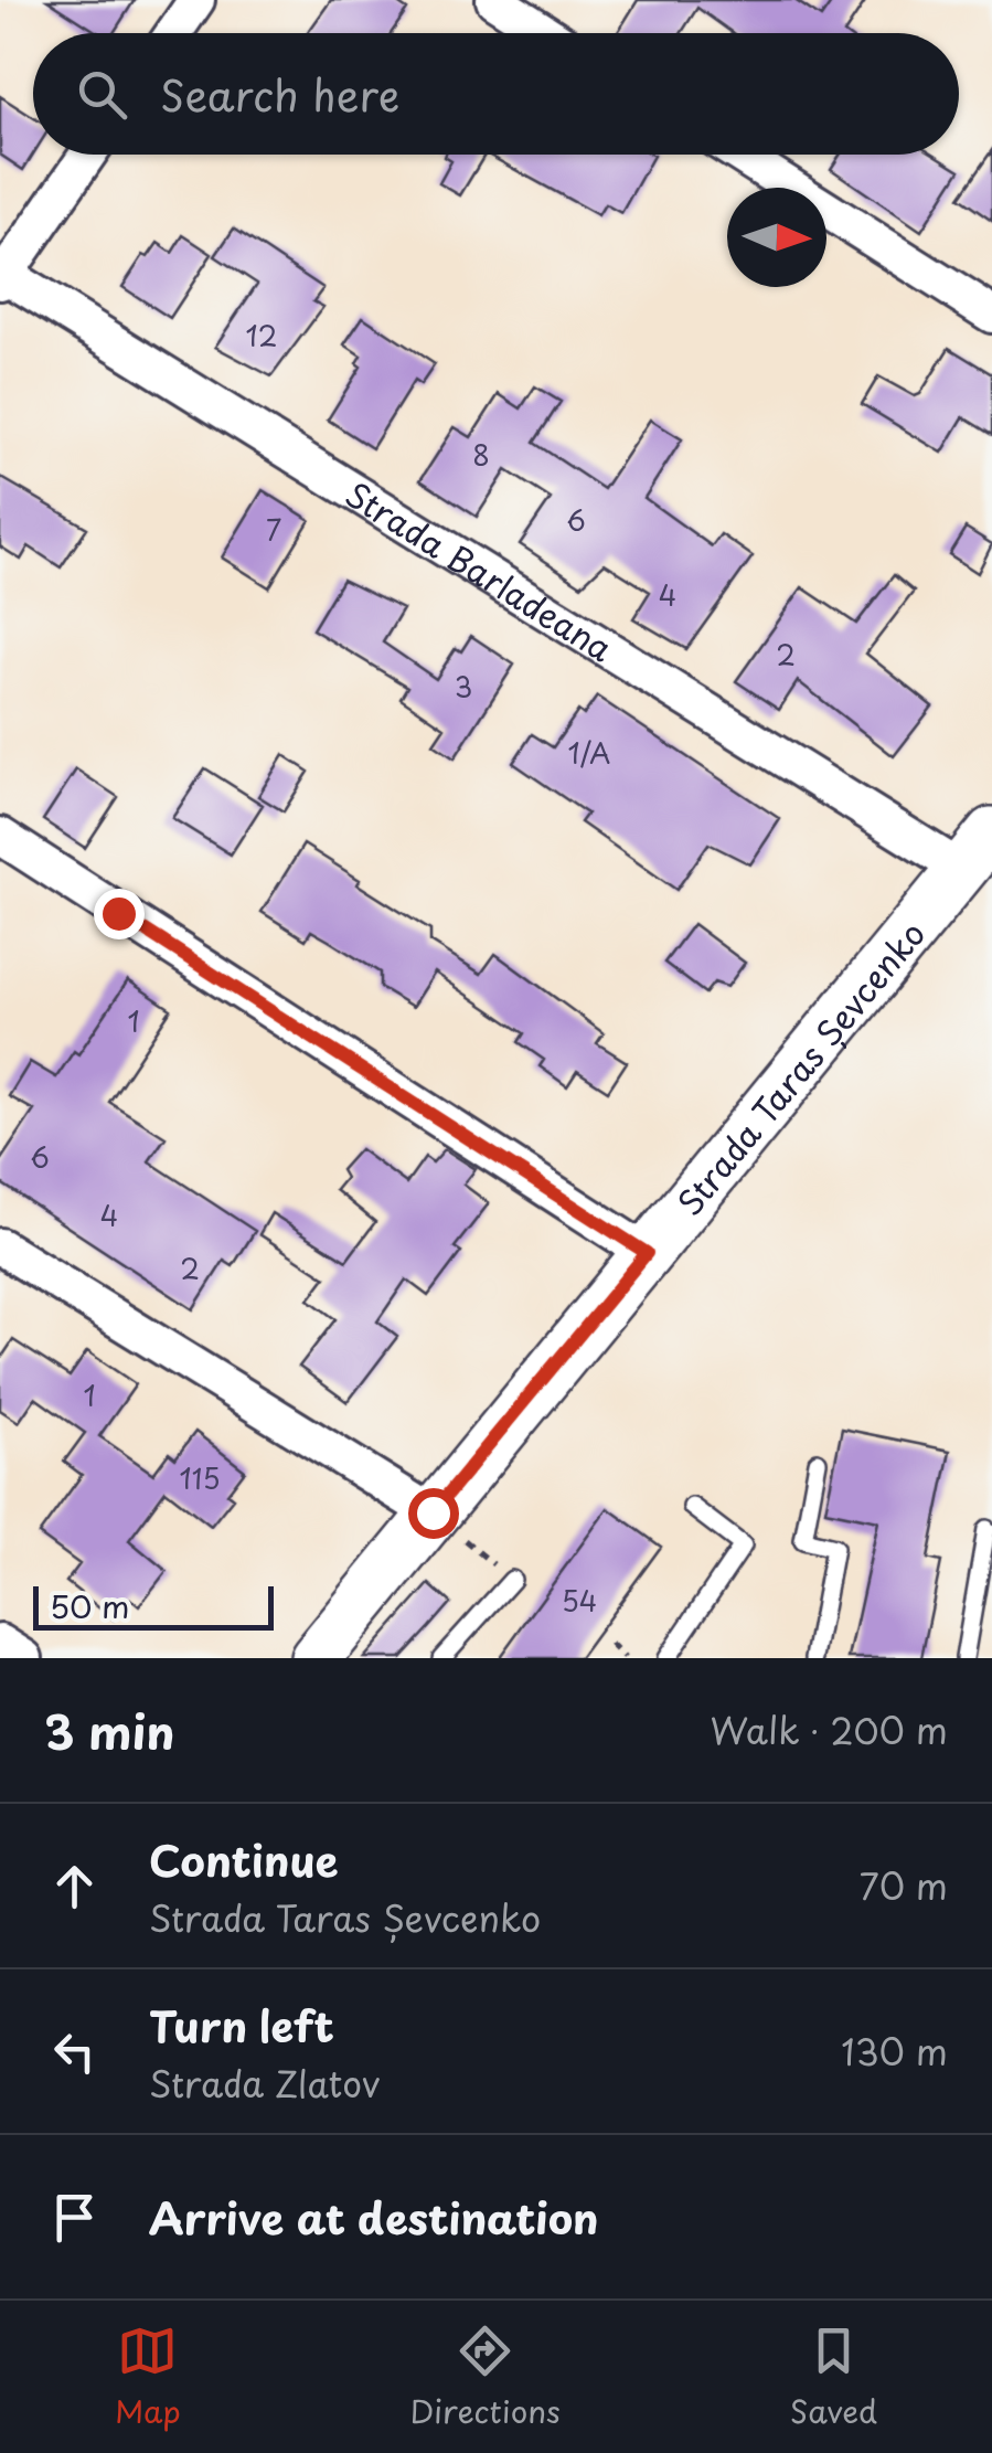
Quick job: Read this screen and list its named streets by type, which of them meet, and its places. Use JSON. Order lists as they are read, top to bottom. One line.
{"streets":{"main road":["Strada Taras Șevcenko"],"street":["Strada Barladeana"]},"crossings":[["Strada Barladeana","Strada Taras Șevcenko"]],"house_numbers":["12","8","6","7","4","2","3","1/A","1","6","4","2","1","115","54"],"scale_bar":"50 m","north":"right","page":{"search":"Search here","scale":"50 m","heading":["3 min","Walk · 200 m"],"list":[["Continue","Strada Taras Șevcenko","70 m"],["Turn left","Strada Zlatov","130 m"],"Arrive at destination"],"nav":["Map","Directions","Saved"]}}
